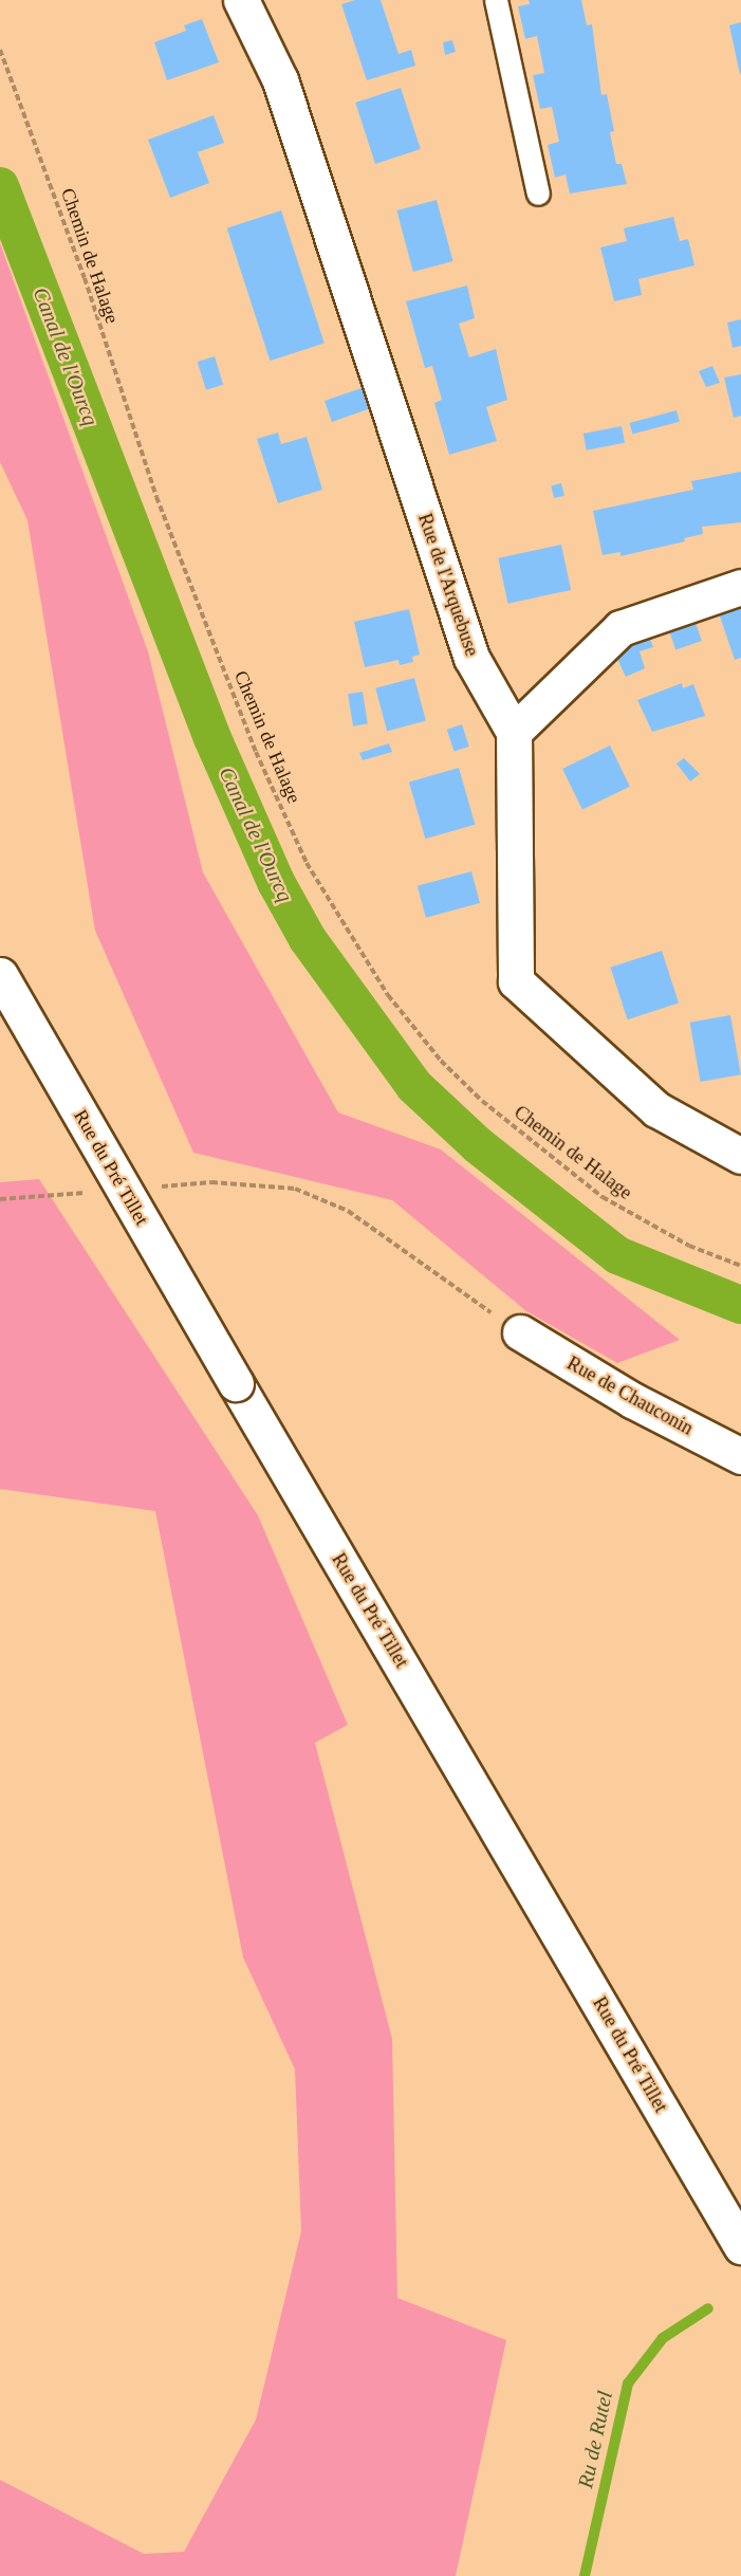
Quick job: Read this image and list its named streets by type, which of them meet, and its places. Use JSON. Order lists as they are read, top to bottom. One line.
{"streets":{"street":["Rue de l'Arquebuse","Rue du Pré Tillet","Rue de Chauconin"],"path":["Chemin de Halage"]},"water":["Canal de l'Ourcq","Ru de Rutel"]}
